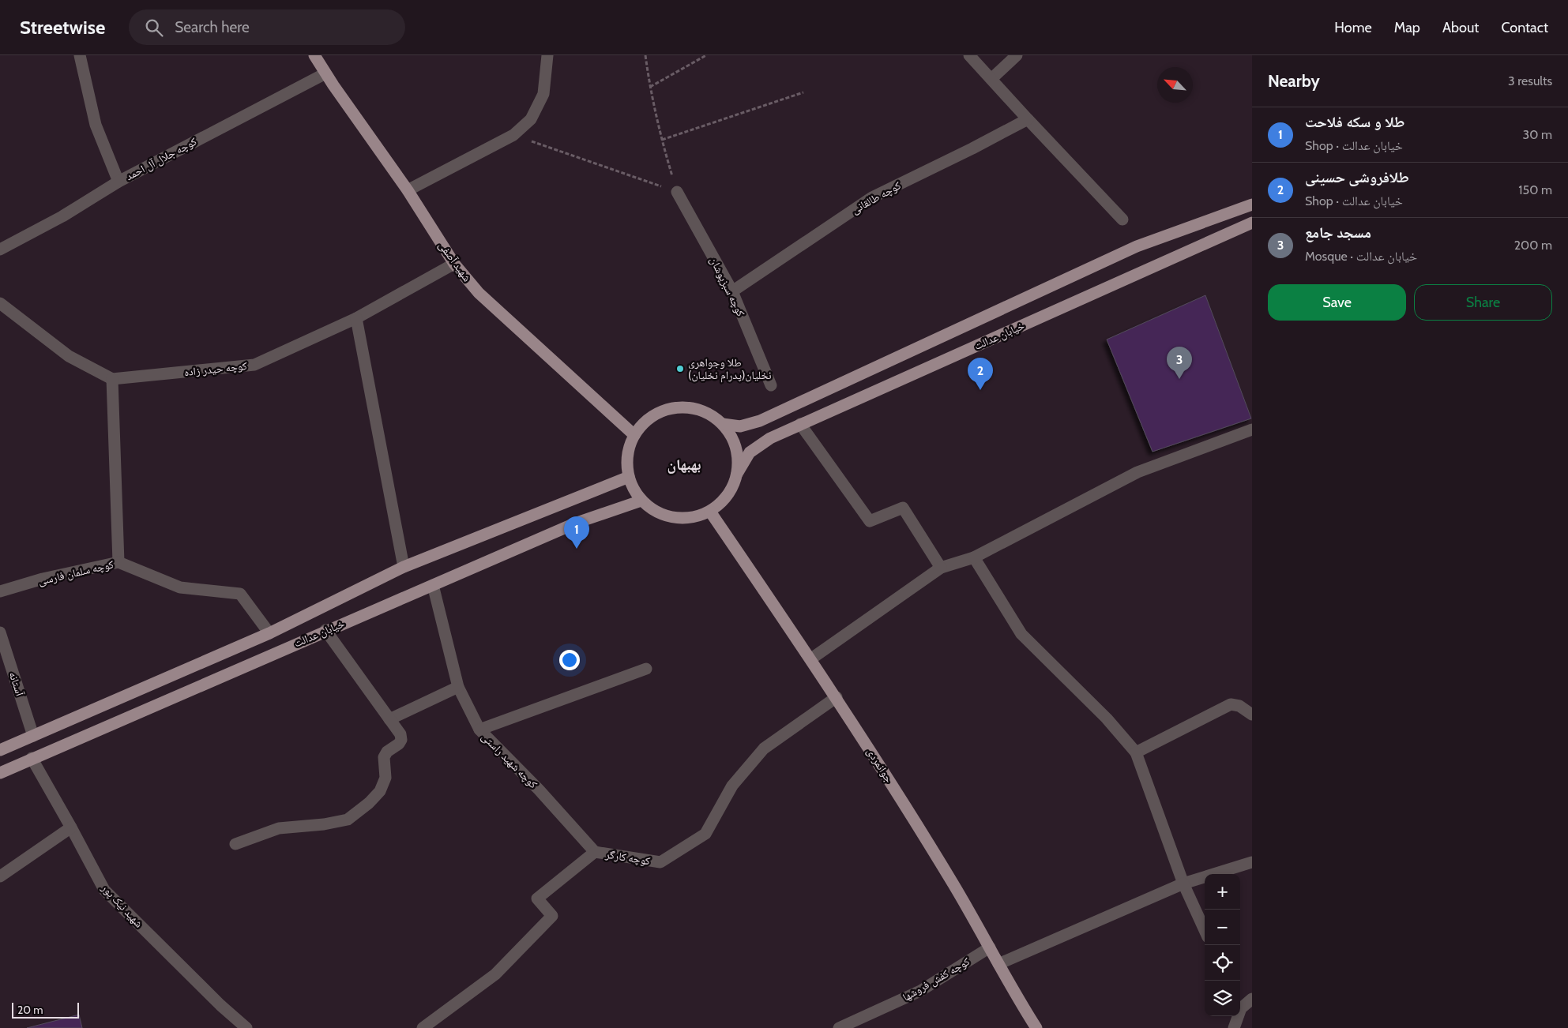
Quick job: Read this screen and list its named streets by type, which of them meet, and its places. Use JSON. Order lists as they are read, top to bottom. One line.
{"streets":{"main road":["شهید آصفی","خیابان عدالت","جوانمردی"],"street":["کوچه جلال آل احمد","کوچه طالقانی","کوچه سبزپوشان","کوچه حیدر زاده","کوچه سلمان فارسی","آستانه","کوچه شهید راستی","کوچه کارگر","شهید نیک پور","کوچه کفش فروشها"]},"crossings":[["کوچه جلال آل احمد","شهید آصفی"],["کوچه طالقانی","کوچه سبزپوشان"],["شهید آصفی","خیابان عدالت"],["شهید آصفی","کوچه حیدر زاده"],["شهید آصفی","جوانمردی"],["خیابان عدالت","کوچه سلمان فارسی"],["خیابان عدالت","آستانه"],["خیابان عدالت","کوچه شهید راستی"],["خیابان عدالت","جوانمردی"],["خیابان عدالت","شهید نیک پور"],["کوچه شهید راستی","کوچه کارگر"],["جوانمردی","کوچه کارگر"],["جوانمردی","کوچه کفش فروشها"]],"districts":["بهبهان"],"places":["طلا وجواهری نخلیان(پدرام نخلیان)"],"scale_bar":"20 m","north":"top left","page":{"header":"Streetwise","search":"Search here","nav":["Home","Map","About","Contact"],"heading":["Nearby","3 results"],"list":[{"mark":"1","name":"طلا و سکه فلاحت","note":"Shop · خیابان عدالت","value":"30 m"},{"mark":"2","name":"طلافروشی حسینی","note":"Shop · خیابان عدالت","value":"150 m"},{"mark":"3","name":"مسجد جامع","note":"Mosque · خیابان عدالت","value":"200 m"}],"buttons":["Save","Share"],"pins":["3","2","1"],"map_buttons":["+","−"],"scale":"20 m"}}
